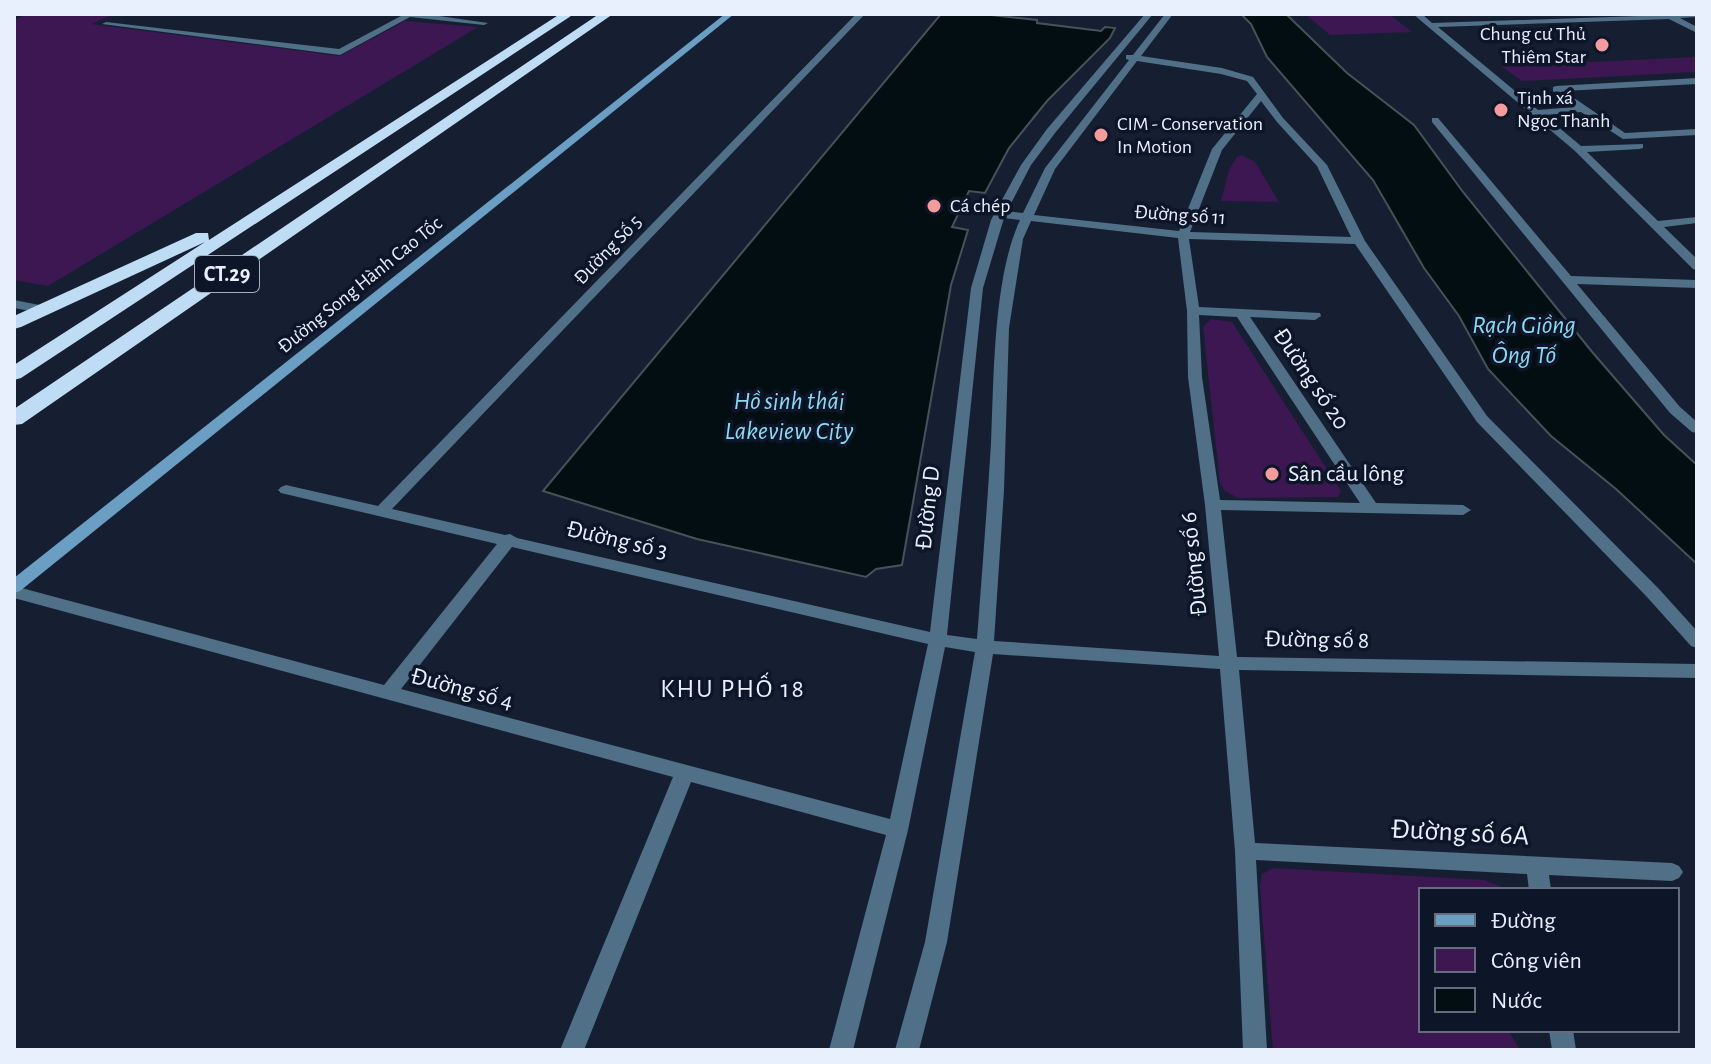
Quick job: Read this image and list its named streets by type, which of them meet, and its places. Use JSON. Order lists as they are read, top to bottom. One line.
{"streets":{"highway":["CT.29"],"main road":["Đường Song Hành Cao Tốc"],"street":["Đường số 11","Đường Số 5","Đường số 20","Đường D","Đường số 3","Đường số 6","Đường số 8","Đường số 4","Đường số 6A"]},"crossings":[["Đường số 11","Đường D"],["Đường số 11","Đường số 6"],["Đường Số 5","Đường số 3"],["Đường Song Hành Cao Tốc","Đường số 4"],["Đường D","Đường số 3"],["Đường D","Đường số 8"],["Đường D","Đường số 4"],["Đường số 3","Đường số 8"],["Đường số 6","Đường số 8"],["Đường số 6","Đường số 6A"]],"districts":["KHU PHỐ 18"],"water":["Rạch Giồng Ông Tố","Hồ sinh thái Lakeview City"],"places":["Chung cư Thủ Thiêm Star","Tịnh xá Ngọc Thanh","CIM - Conservation In Motion","Cá chép","Sân cầu lông"],"legend":["Đường","Công viên","Nước"]}
